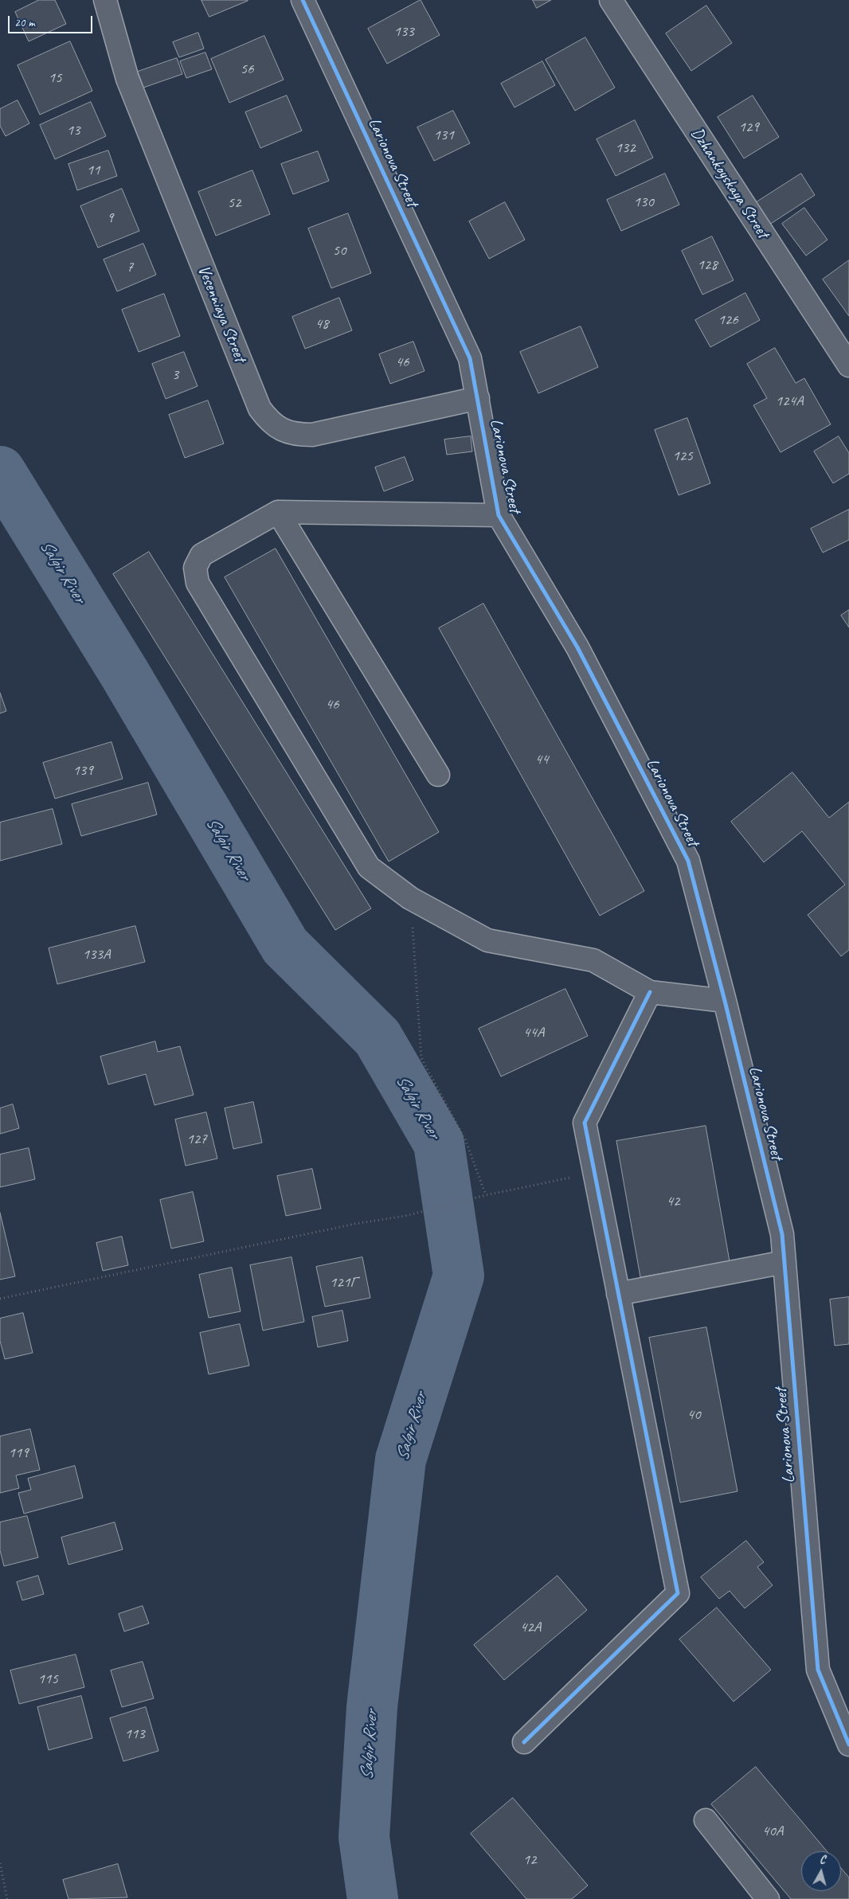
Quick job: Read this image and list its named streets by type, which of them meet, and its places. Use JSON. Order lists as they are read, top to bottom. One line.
{"streets":{"street":["Larionova Street","Dzhankoyskaya Street","Vesenniaya Street"]},"crossings":[["Larionova Street","Vesenniaya Street"]],"water":["Salgir River"],"house_numbers":["133","56","15","129","13","131","132","11","130","52","9","50","128","7","126","48","46","3","124А","125","46","44","139","133А","44А","127","42","121Г","40","119","42А","115","113","40А","12"],"scale_bar":"20 m","north":"top"}
